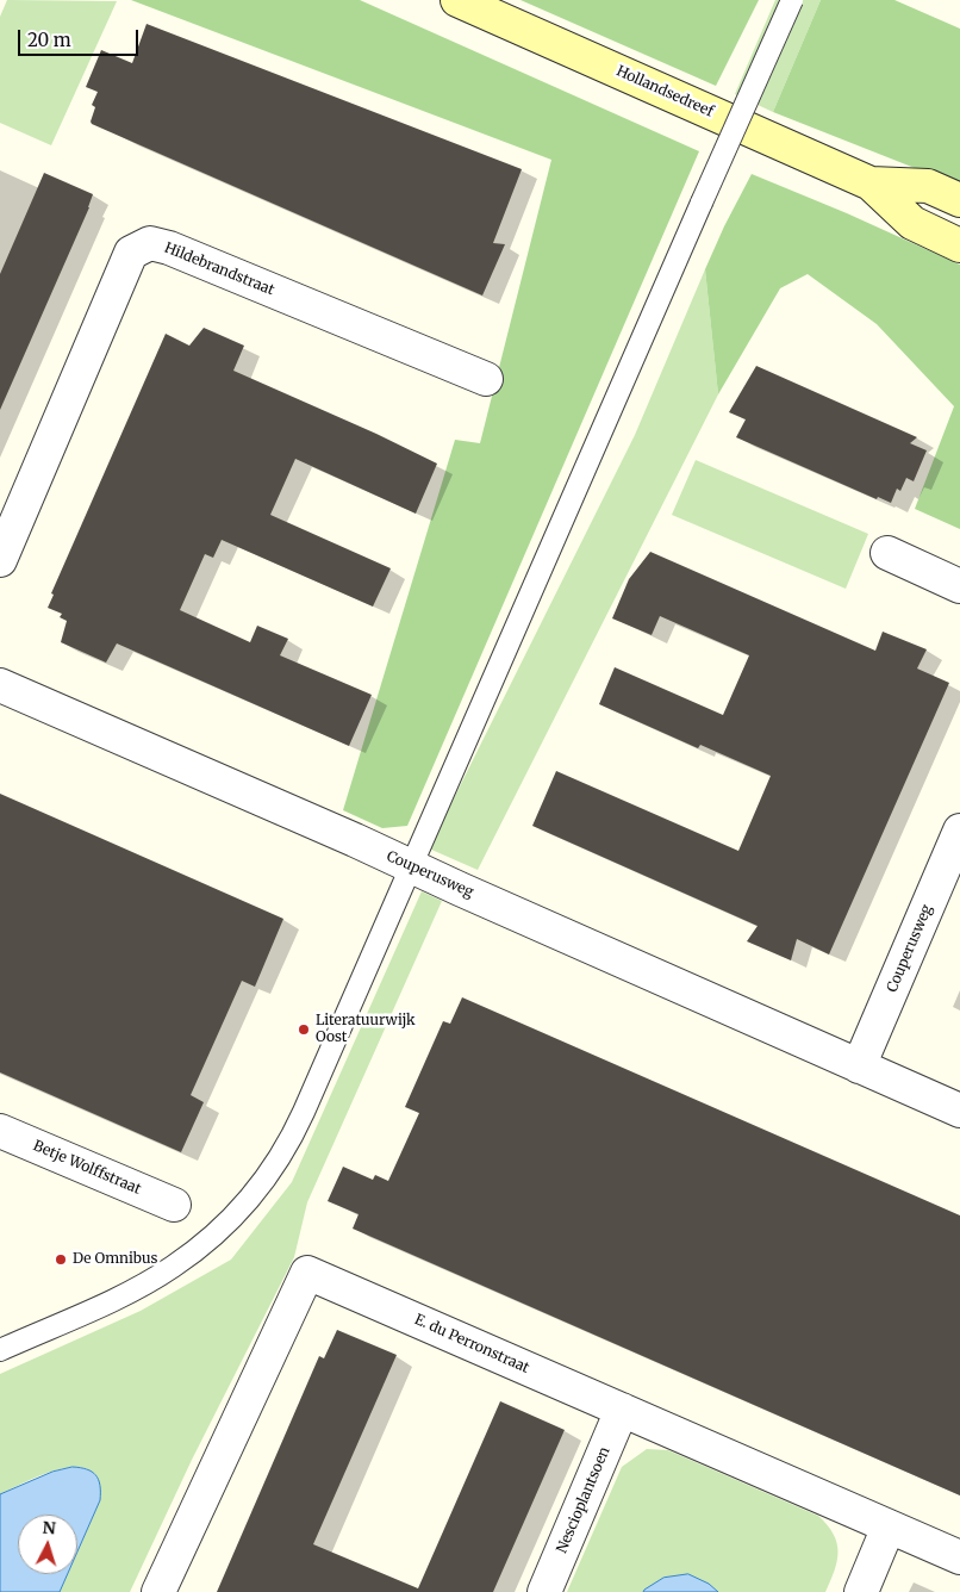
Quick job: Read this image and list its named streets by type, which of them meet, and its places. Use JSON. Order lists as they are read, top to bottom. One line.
{"streets":{"main road":["Hollandsedreef"],"street":["Hildebrandstraat","Couperusweg","Betje Wolffstraat","E. du Perronstraat","Nescioplantsoen"]},"crossings":[["E. du Perronstraat","Nescioplantsoen"]],"places":["Literatuurwijk Oost","De Omnibus"],"scale_bar":"20 m","north":"top"}
